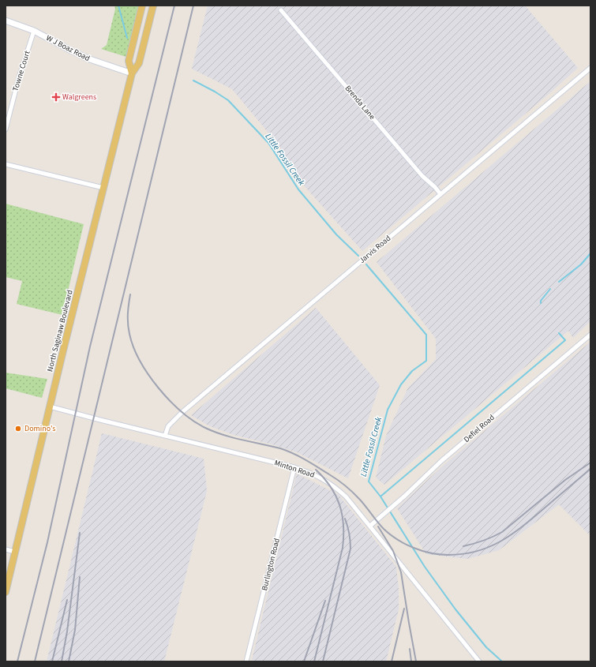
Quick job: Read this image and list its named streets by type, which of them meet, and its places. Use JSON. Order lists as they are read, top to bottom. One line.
{"streets":{"main road":["W J Boaz Road","North Saginaw Boulevard"],"street":["Towne Court","Brenda Lane","Jarvis Road","Defiel Road","Minton Road","Burlington Road"]},"crossings":[["W J Boaz Road","Towne Court"],["W J Boaz Road","North Saginaw Boulevard"],["Brenda Lane","Jarvis Road"],["Jarvis Road","Minton Road"],["North Saginaw Boulevard","Minton Road"],["Defiel Road","Minton Road"],["Minton Road","Burlington Road"]],"water":["Little Fossil Creek"],"places":{"health":["Walgreens"],"other":["Domino's"]}}
